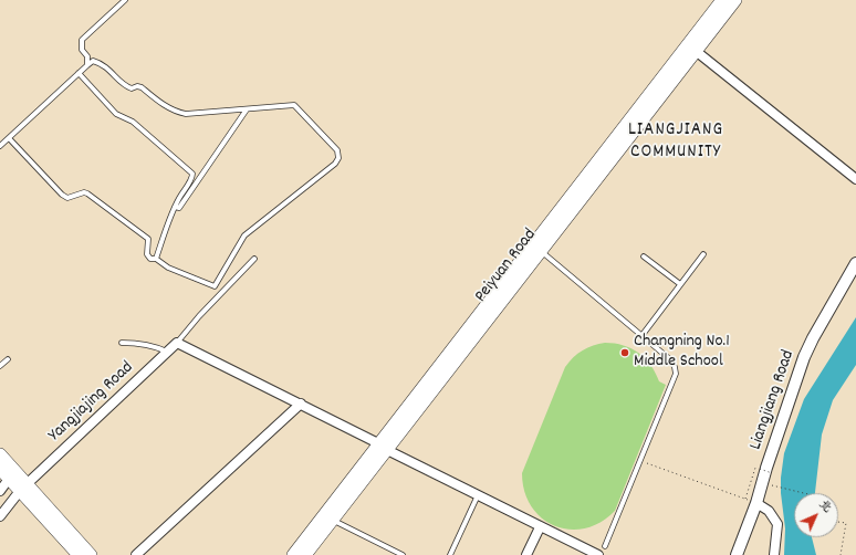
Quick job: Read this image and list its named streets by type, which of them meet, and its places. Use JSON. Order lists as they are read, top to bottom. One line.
{"streets":{"main road":["Peiyuan Road"],"street":["Liangjiang Road","Yangjiajing Road"]},"districts":["LIANGJIANG COMMUNITY"],"places":["Changning No.1 Middle School"],"north":"top right"}
